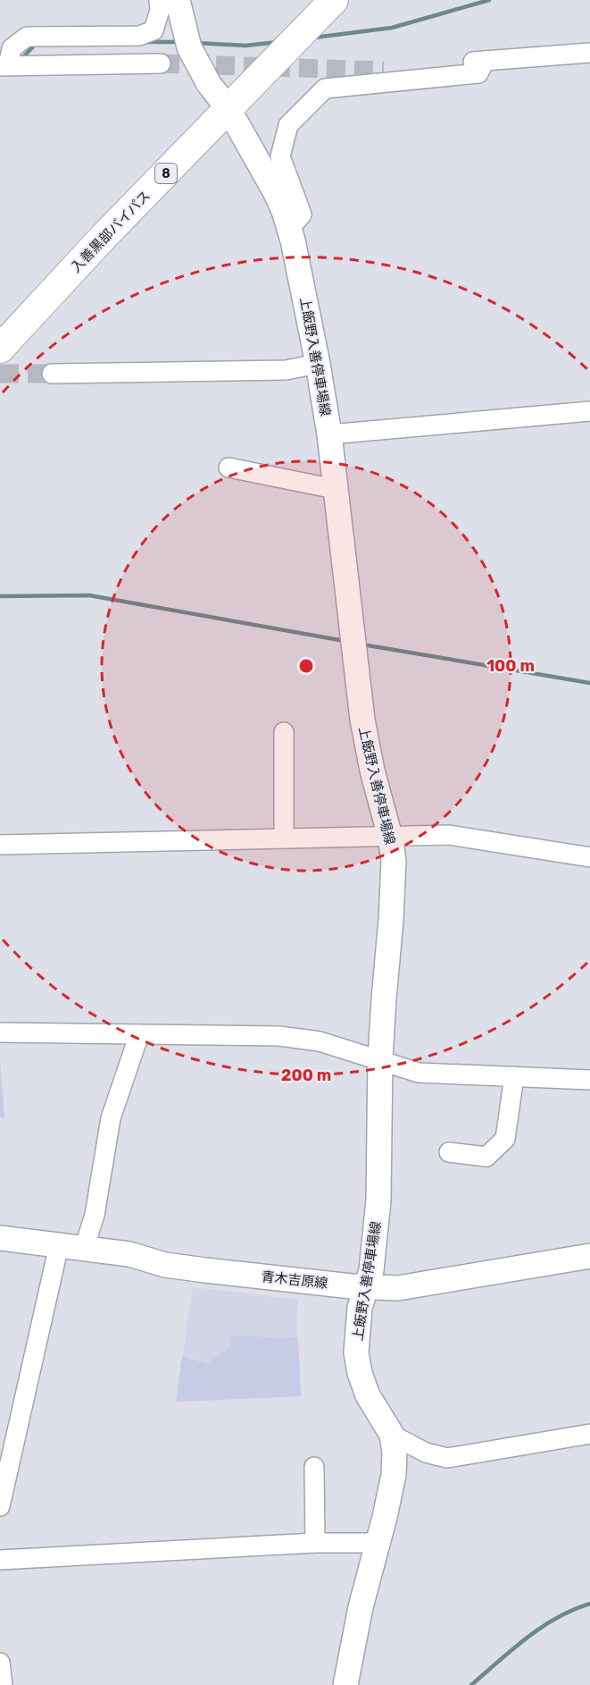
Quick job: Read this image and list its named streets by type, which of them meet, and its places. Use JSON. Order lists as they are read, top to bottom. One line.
{"streets":{"highway":["8","入善黒部バイパス"],"main road":["上飯野入善停車場線","青木吉原線"]},"crossings":[["入善黒部バイパス","上飯野入善停車場線"],["上飯野入善停車場線","青木吉原線"]],"rings":["100 m","200 m"]}
